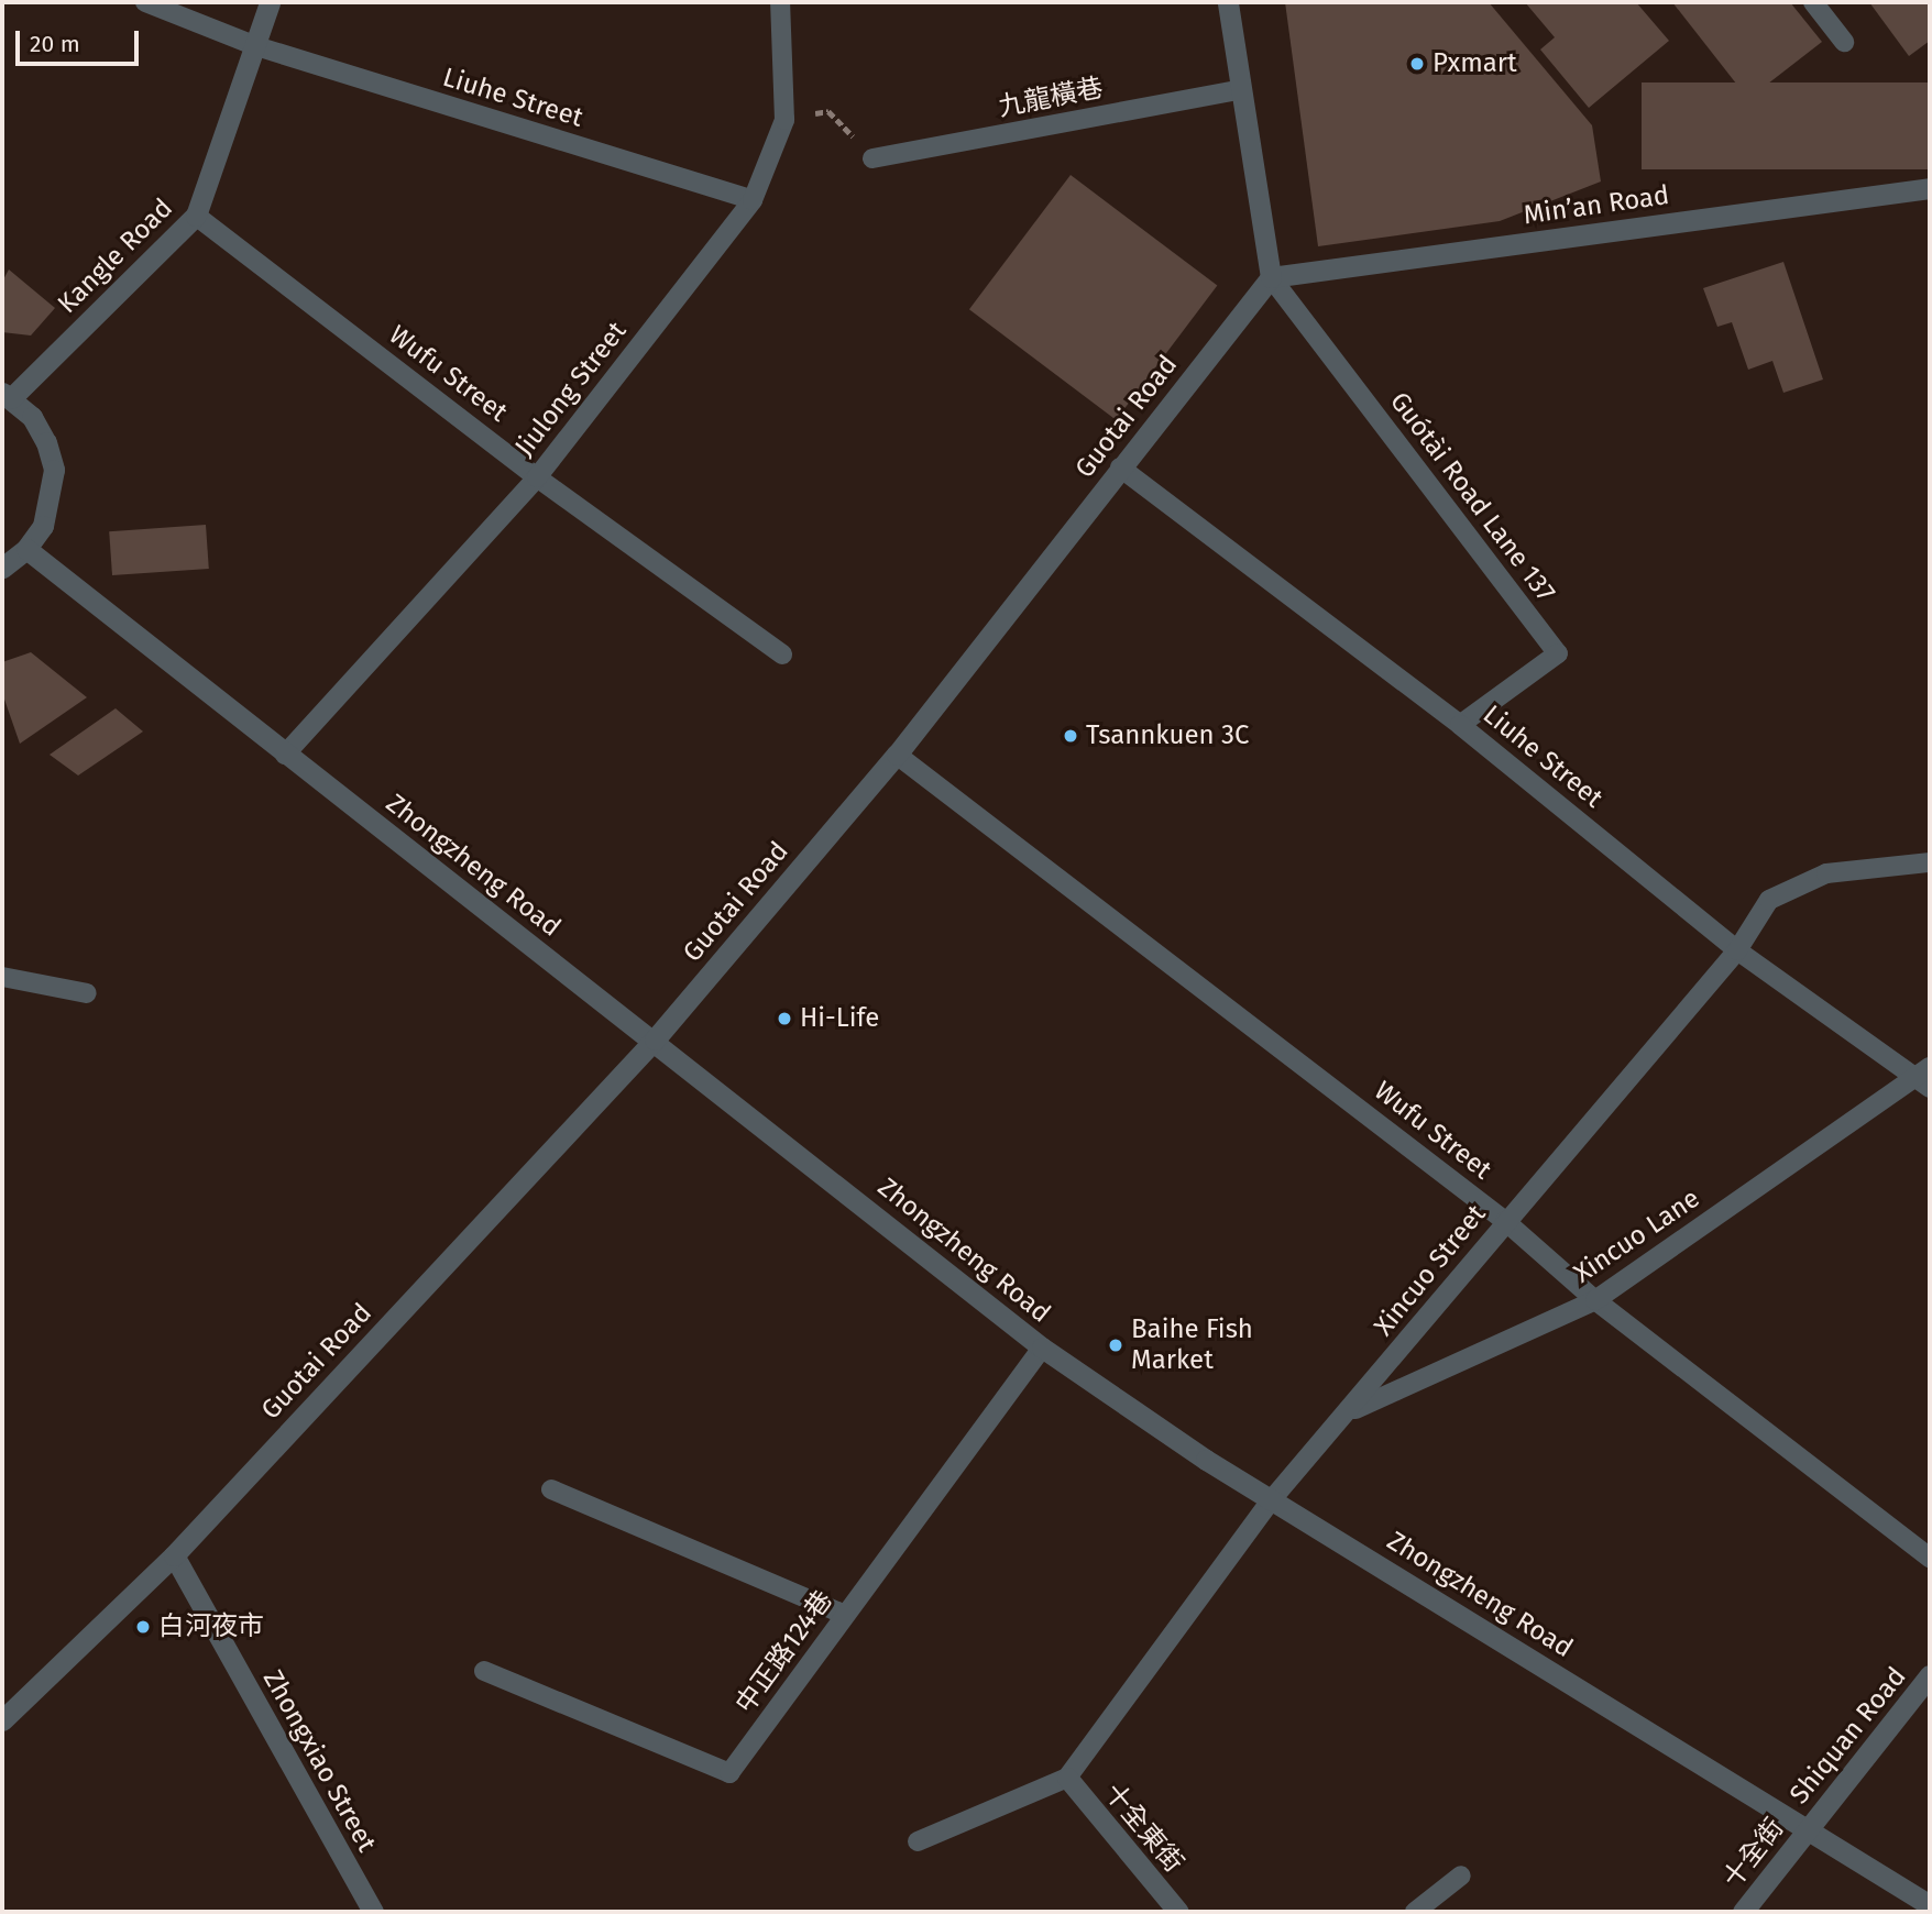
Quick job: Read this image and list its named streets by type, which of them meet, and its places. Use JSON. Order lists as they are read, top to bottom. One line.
{"streets":{"street":["Min’an Road","Kangle Road","Guotai Road","Zhongzheng Road","Shiquan Road","Zhongxiao Street","十全東街","十全街"],"lane":["Liuhe Street","九龍橫巷","Wufu Street","Jiulong Street","Guótài Road Lane 137","Xincuo Lane","Xincuo Street","中正路124巷"]},"crossings":[["Liuhe Street","Kangle Road"],["Liuhe Street","Jiulong Street"],["Liuhe Street","Guotai Road"],["Liuhe Street","Guótài Road Lane 137"],["Liuhe Street","Xincuo Lane"],["Liuhe Street","Xincuo Street"],["Min’an Road","Guotai Road"],["Min’an Road","Guótài Road Lane 137"],["Kangle Road","Wufu Street"],["Wufu Street","Jiulong Street"],["Wufu Street","Guotai Road"],["Wufu Street","Xincuo Lane"],["Wufu Street","Xincuo Street"],["Jiulong Street","Zhongzheng Road"],["Guotai Road","Guótài Road Lane 137"],["Guotai Road","Zhongzheng Road"],["Guotai Road","Zhongxiao Street"],["Zhongzheng Road","Xincuo Street"],["Zhongzheng Road","中正路124巷"],["Zhongzheng Road","Shiquan Road"],["Zhongzheng Road","十全街"],["Xincuo Lane","Xincuo Street"],["Xincuo Street","十全東街"],["Shiquan Road","十全街"]],"places":["Pxmart","Tsannkuen 3C","Hi-Life","Baihe Fish Market","白河夜市"],"scale_bar":"20 m"}
